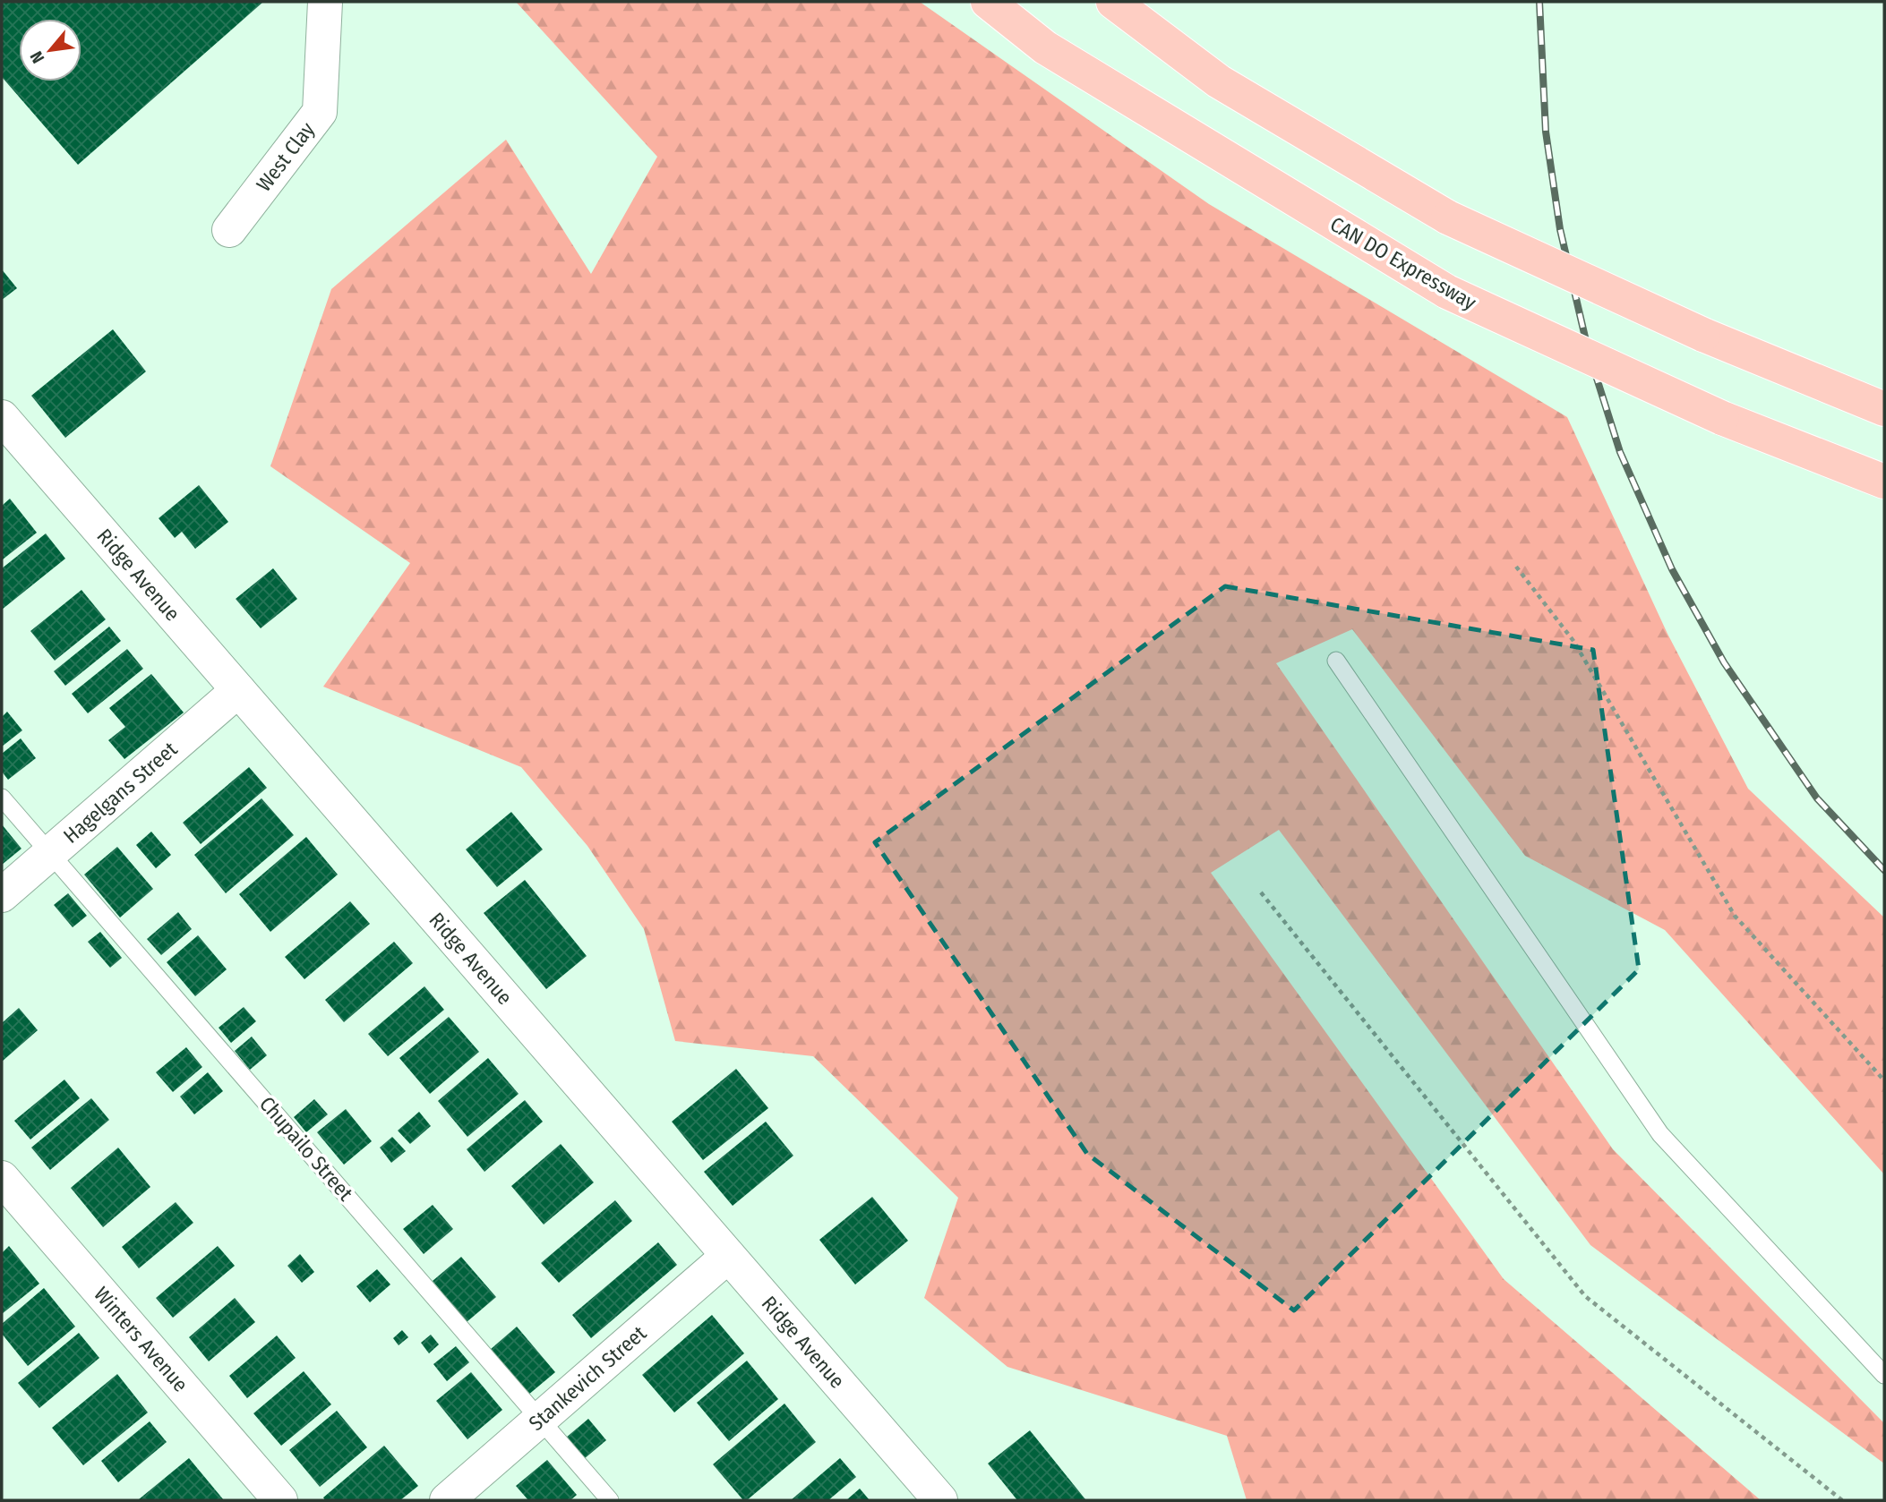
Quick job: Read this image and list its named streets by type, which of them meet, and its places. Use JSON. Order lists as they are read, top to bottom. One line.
{"streets":{"main road":["CAN DO Expressway"],"street":["West Clay","Ridge Avenue","Hagelgans Street","Winters Avenue","Stankevich Street"],"lane":["Chupailo Street"]},"crossings":[["Ridge Avenue","Hagelgans Street"],["Ridge Avenue","Stankevich Street"],["Hagelgans Street","Chupailo Street"],["Chupailo Street","Stankevich Street"]],"north":"bottom left"}
